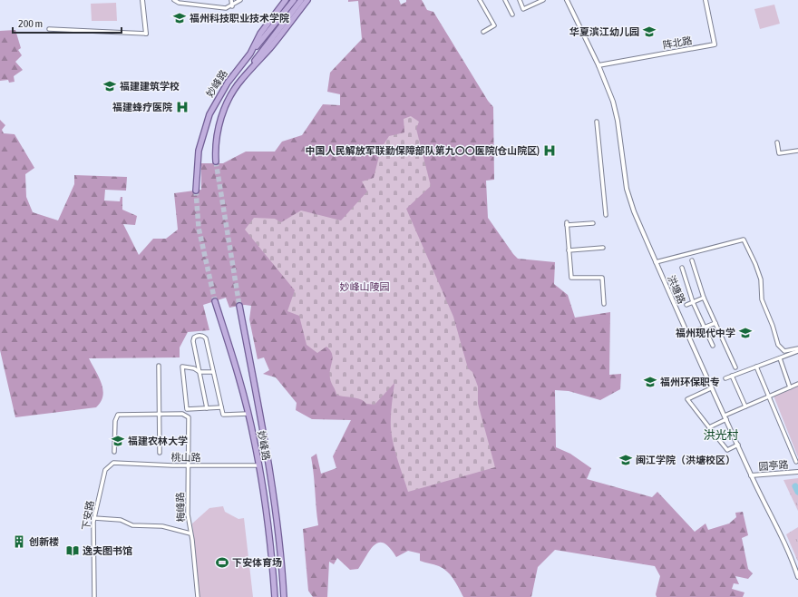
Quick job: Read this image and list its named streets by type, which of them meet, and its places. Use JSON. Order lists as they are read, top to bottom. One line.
{"streets":{"main road":["妙峰路"],"street":["阵北路","洪塘路","桃山路","园亭路","梅峰路","下安路"]},"crossings":[["阵北路","洪塘路"],["妙峰路","桃山路"],["洪塘路","园亭路"],["桃山路","梅峰路"],["桃山路","下安路"]],"districts":["洪光村"],"parks":["妙峰山陵园"],"places":{"school or university":["福州科技职业技术学院","华夏滨江幼儿园","福建建筑学校","福州现代中学","福州环保职专","福建农林大学","闽江学院（洪塘校区）"],"hospital":["福建蜂疗医院","中国人民解放军联勤保障部队第九〇〇医院(仓山院区)"],"building":["创新楼"],"library":["逸夫图书馆"],"sports":["下安体育场"]},"scale_bar":"200 m"}
